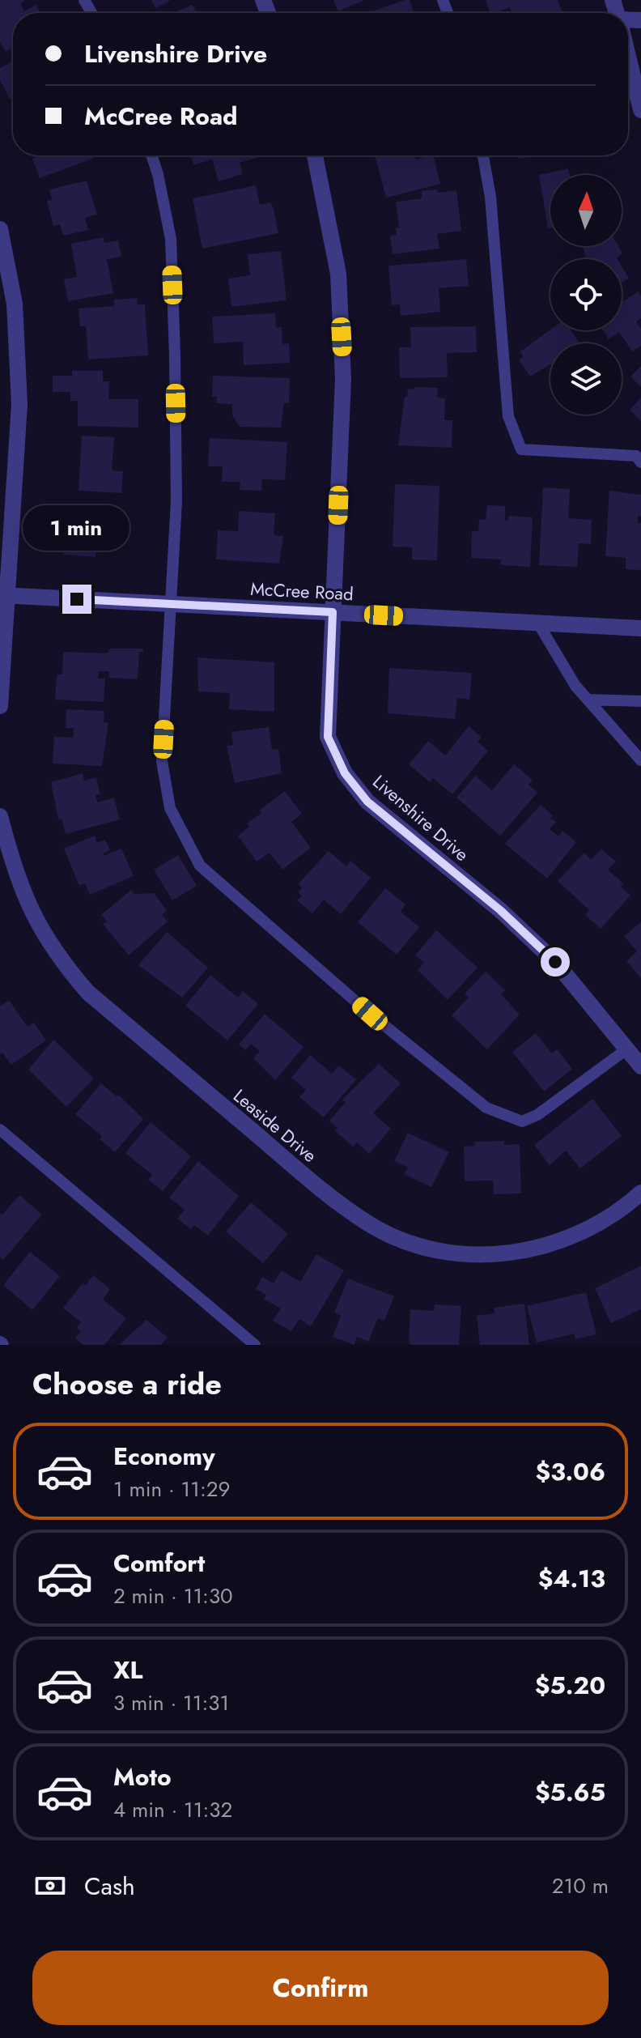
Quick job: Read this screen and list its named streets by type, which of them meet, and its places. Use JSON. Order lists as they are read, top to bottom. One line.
{"streets":{"street":["McCree Road","Livenshire Drive","Leaside Drive"]},"crossings":[["McCree Road","Livenshire Drive"]],"north":"top","page":{"banner":["Livenshire Drive","McCree Road"],"bubble":"1 min","heading":"Choose a ride","list":[{"name":"Economy","note":"1 min · 11:29","value":"$3.06"},{"name":"Comfort","note":"2 min · 11:30","value":"$4.13"},{"name":"XL","note":"3 min · 11:31","value":"$5.20"},{"name":"Moto","note":"4 min · 11:32","value":"$5.65"}],"pay":["Cash","210 m"],"buttons":"Confirm"}}
